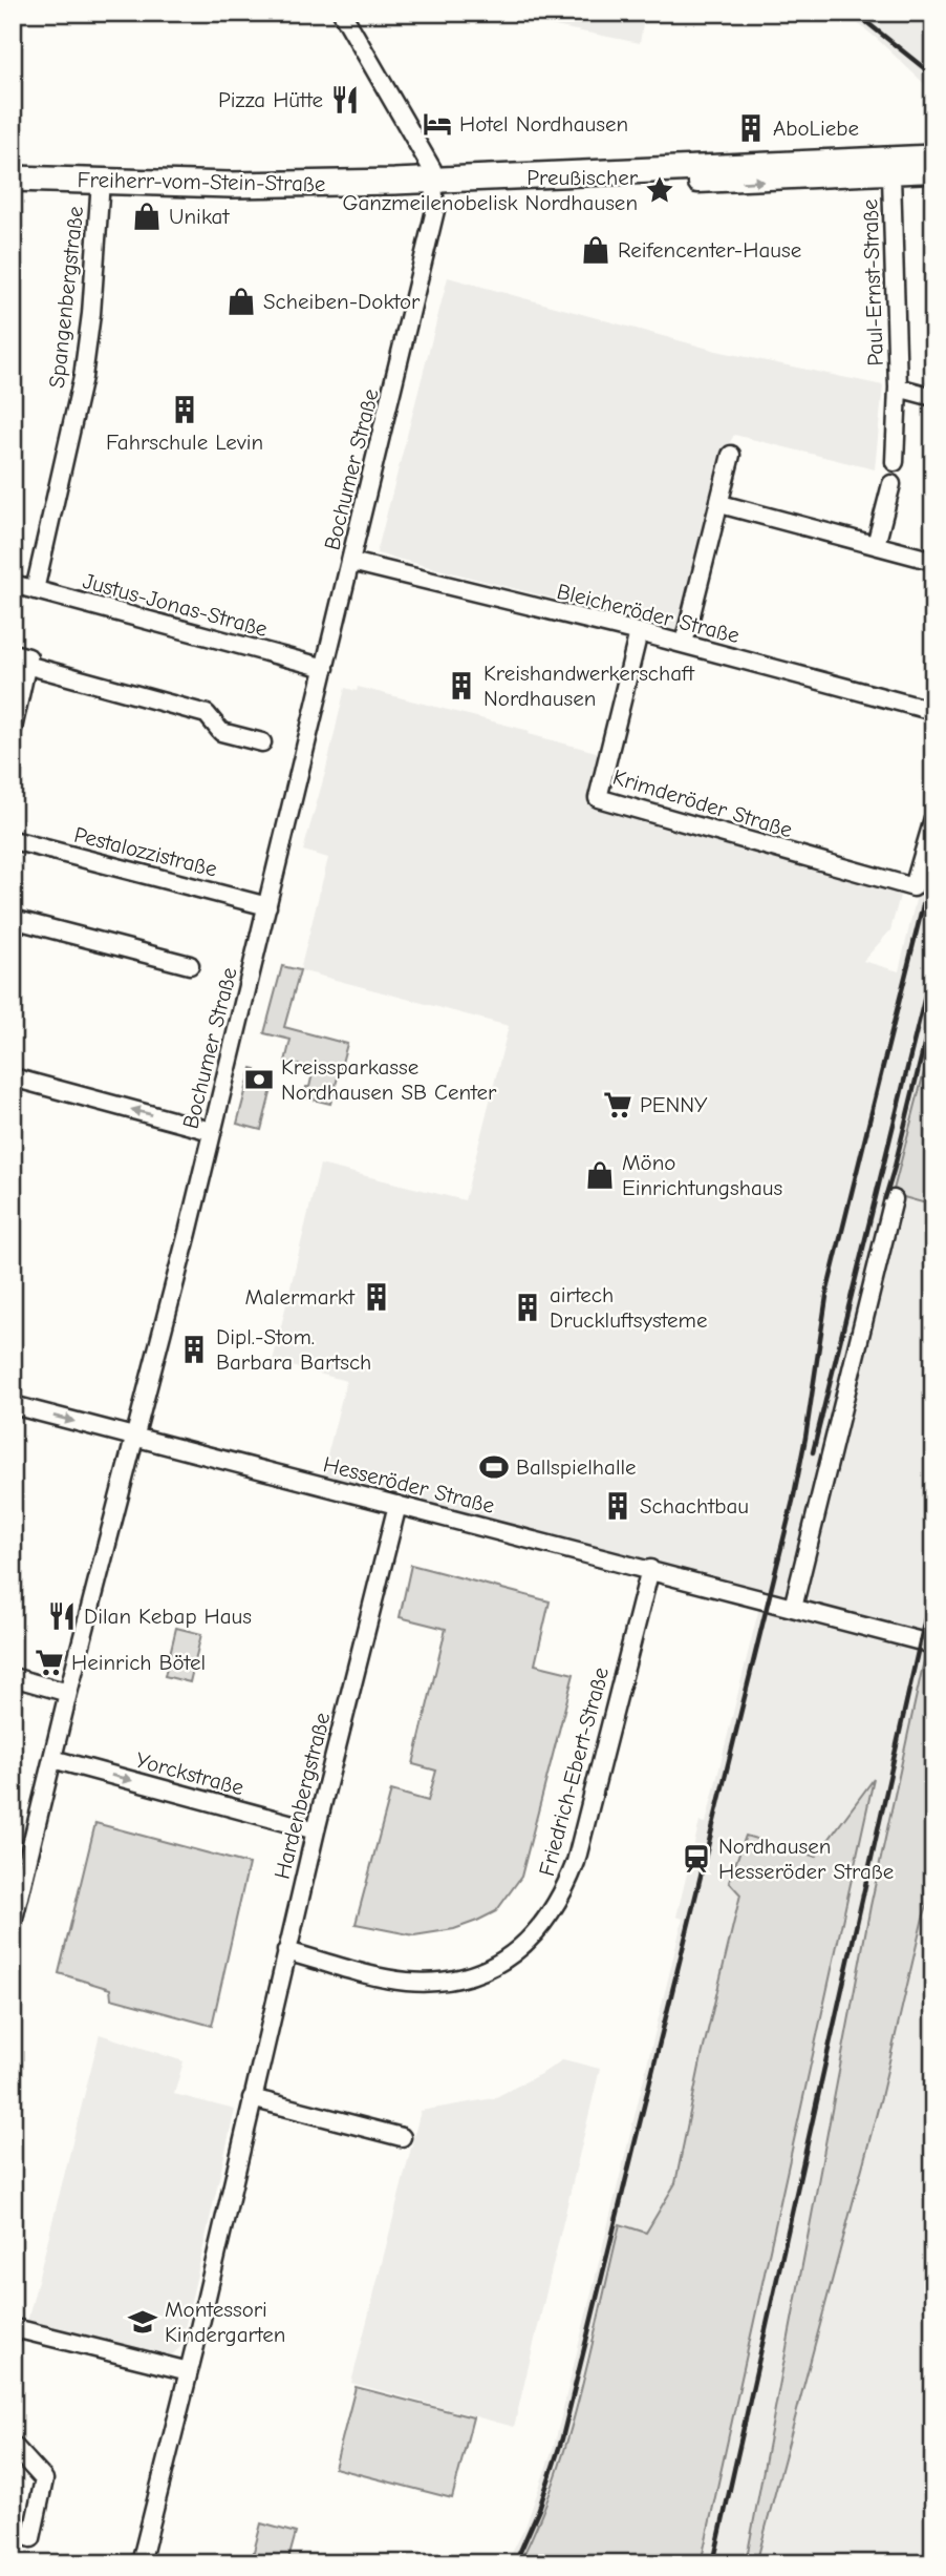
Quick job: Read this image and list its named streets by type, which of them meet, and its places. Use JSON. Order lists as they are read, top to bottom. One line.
{"streets":{"main road":["Freiherr-vom-Stein-Straße"],"street":["Paul-Ernst-Straße","Spangenbergstraße","Bochumer Straße","Justus-Jonas-Straße","Bleicheröder Straße","Krimderöder Straße","Pestalozzistraße","Hesseröder Straße","Friedrich-Ebert-Straße","Yorckstraße","Hardenbergstraße"]},"crossings":[["Freiherr-vom-Stein-Straße","Spangenbergstraße"],["Freiherr-vom-Stein-Straße","Bochumer Straße"],["Spangenbergstraße","Justus-Jonas-Straße"],["Bochumer Straße","Justus-Jonas-Straße"],["Bochumer Straße","Bleicheröder Straße"],["Bochumer Straße","Pestalozzistraße"],["Bochumer Straße","Hesseröder Straße"],["Bochumer Straße","Yorckstraße"],["Bleicheröder Straße","Krimderöder Straße"],["Hesseröder Straße","Friedrich-Ebert-Straße"],["Hesseröder Straße","Hardenbergstraße"],["Friedrich-Ebert-Straße","Hardenbergstraße"],["Yorckstraße","Hardenbergstraße"]],"one_way":["Yorckstraße"],"places":{"restaurant":["Pizza Hütte","Dilan Kebap Haus"],"hotel":["Hotel Nordhausen"],"building":["AboLiebe","Fahrschule Levin","Kreishandwerkerschaft Nordhausen","Malermarkt","airtech Druckluftsysteme","Dipl.-Stom. Barbara Bartsch","Schachtbau"],"place":["Preußischer Ganzmeilenobelisk Nordhausen"],"shop":["Unikat","Reifencenter-Hause","Scheiben-Doktor","Möno Einrichtungshaus"],"bank":["Kreissparkasse Nordhausen SB Center"],"supermarket":["PENNY","Heinrich Bötel"],"sports":["Ballspielhalle"],"station":["Nordhausen Hesseröder Straße"],"school or university":["Montessori Kindergarten"]}}
